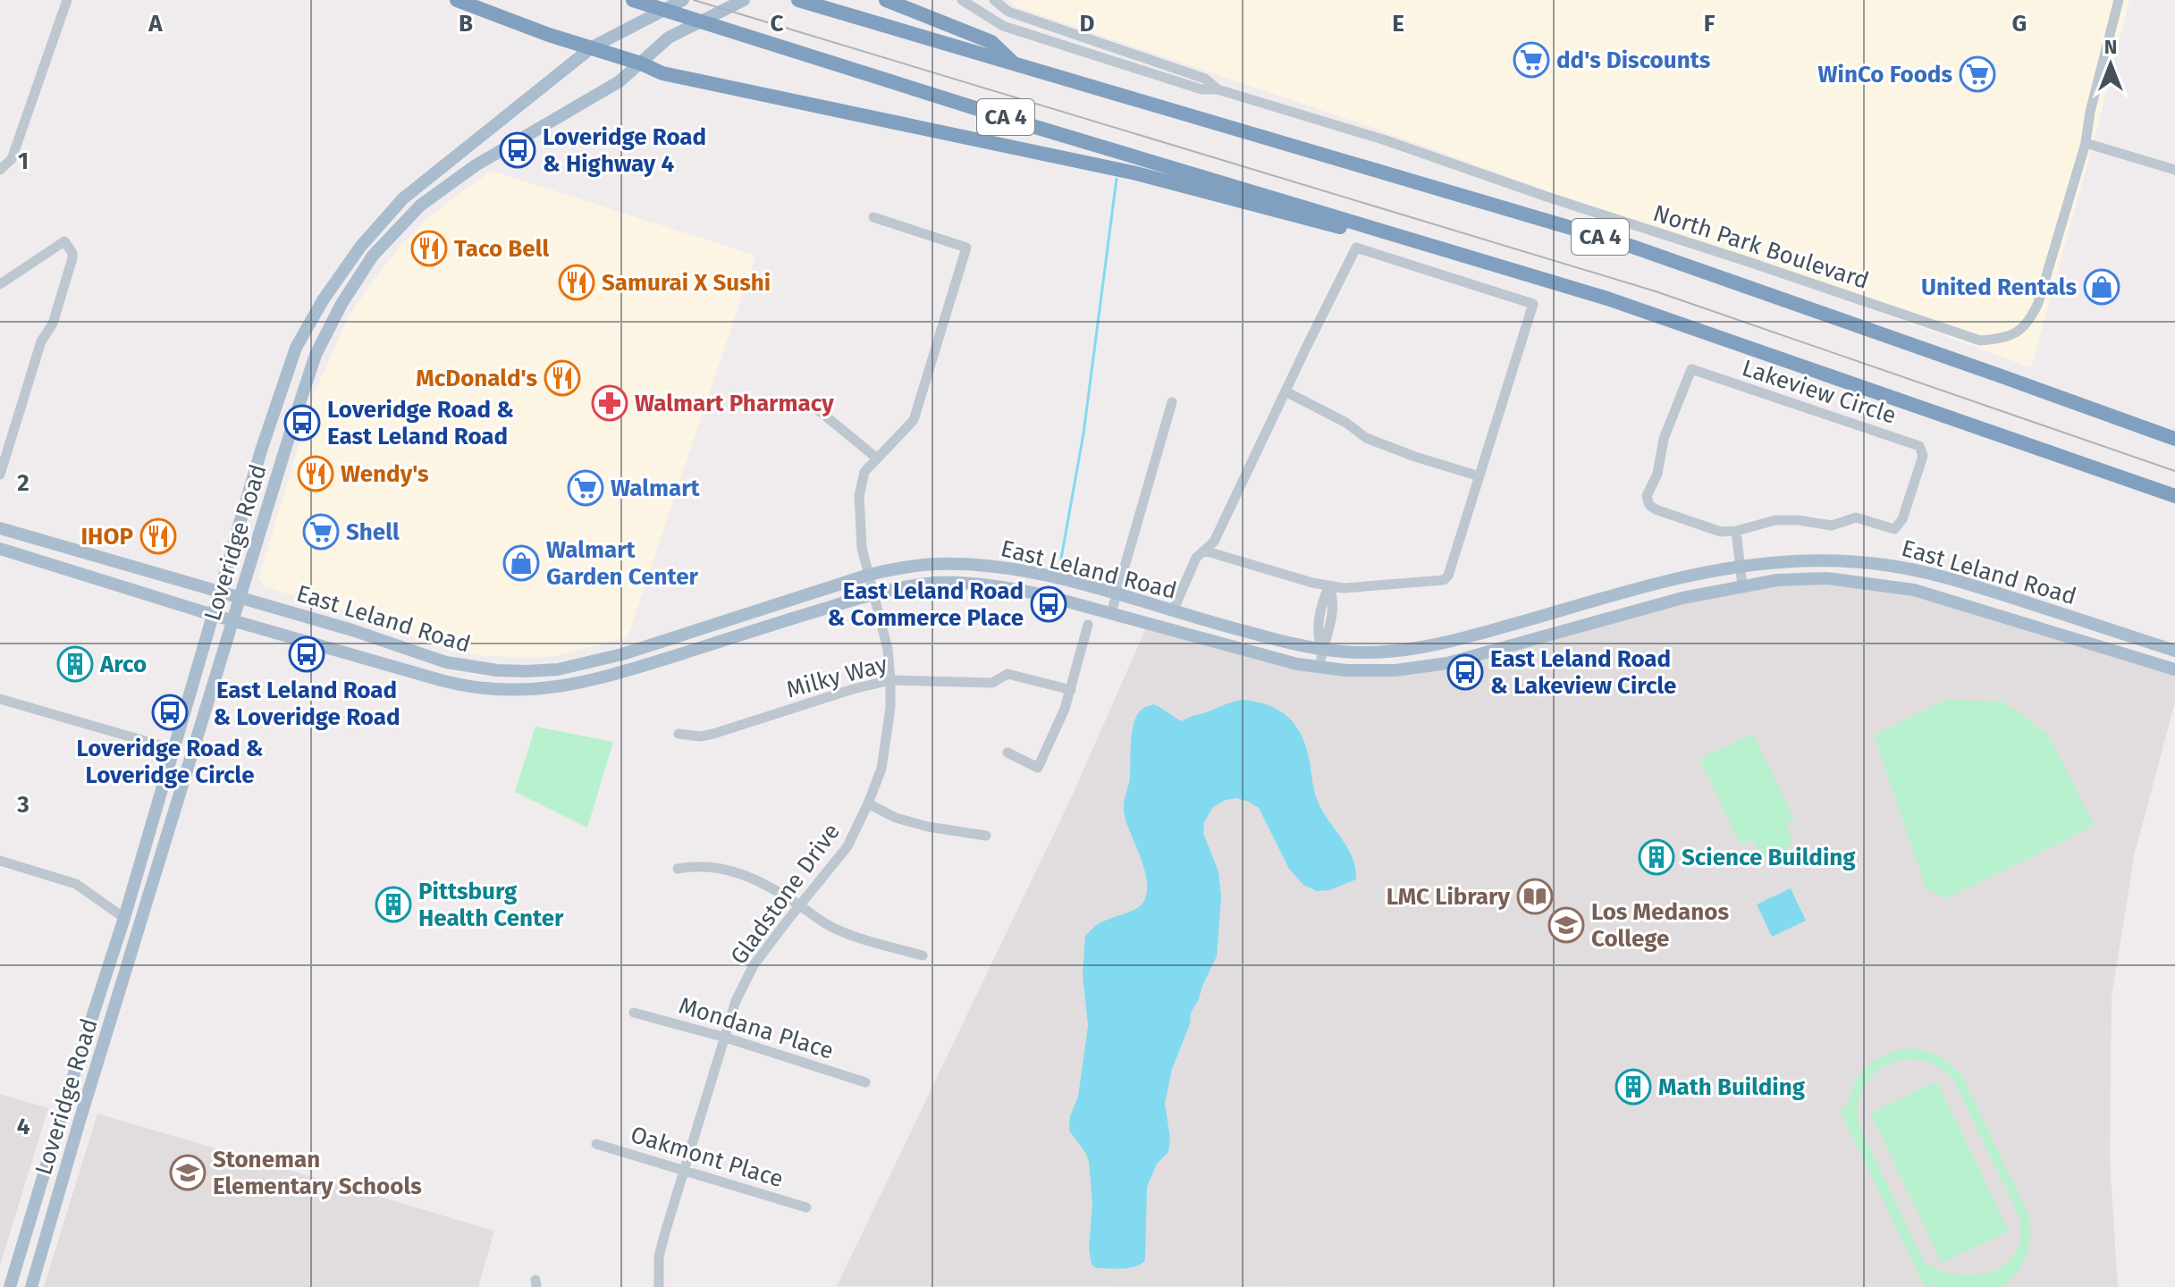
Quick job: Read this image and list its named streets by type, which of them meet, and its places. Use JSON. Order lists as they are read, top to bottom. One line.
{"streets":{"highway":["CA 4"],"main road":["Loveridge Road","East Leland Road"],"street":["North Park Boulevard","Lakeview Circle","Milky Way","Gladstone Drive","Mondana Place","Oakmont Place"]},"crossings":[["Loveridge Road","East Leland Road"],["East Leland Road","Gladstone Drive"],["Milky Way","Gladstone Drive"],["Gladstone Drive","Mondana Place"],["Gladstone Drive","Oakmont Place"]],"places":{"supermarket":["dd's Discounts","WinCo Foods","Walmart","Shell"],"bus stop":["Loveridge Road & Highway 4","Loveridge Road & East Leland Road","East Leland Road & Commerce Place","East Leland Road & Loveridge Road","East Leland Road & Lakeview Circle","Loveridge Road & Loveridge Circle"],"restaurant":["Taco Bell","Samurai X Sushi","McDonald's","Wendy's","IHOP"],"shop":["United Rentals","Walmart Garden Center"],"pharmacy":["Walmart Pharmacy"],"building":["Arco","Science Building","Pittsburg Health Center","Math Building"],"library":["LMC Library"],"school or university":["Los Medanos College","Stoneman Elementary Schools"]},"north":"top","grid":{"columns":["A","B","C","D","E","F","G"],"rows":["1","2","3","4"]}}
